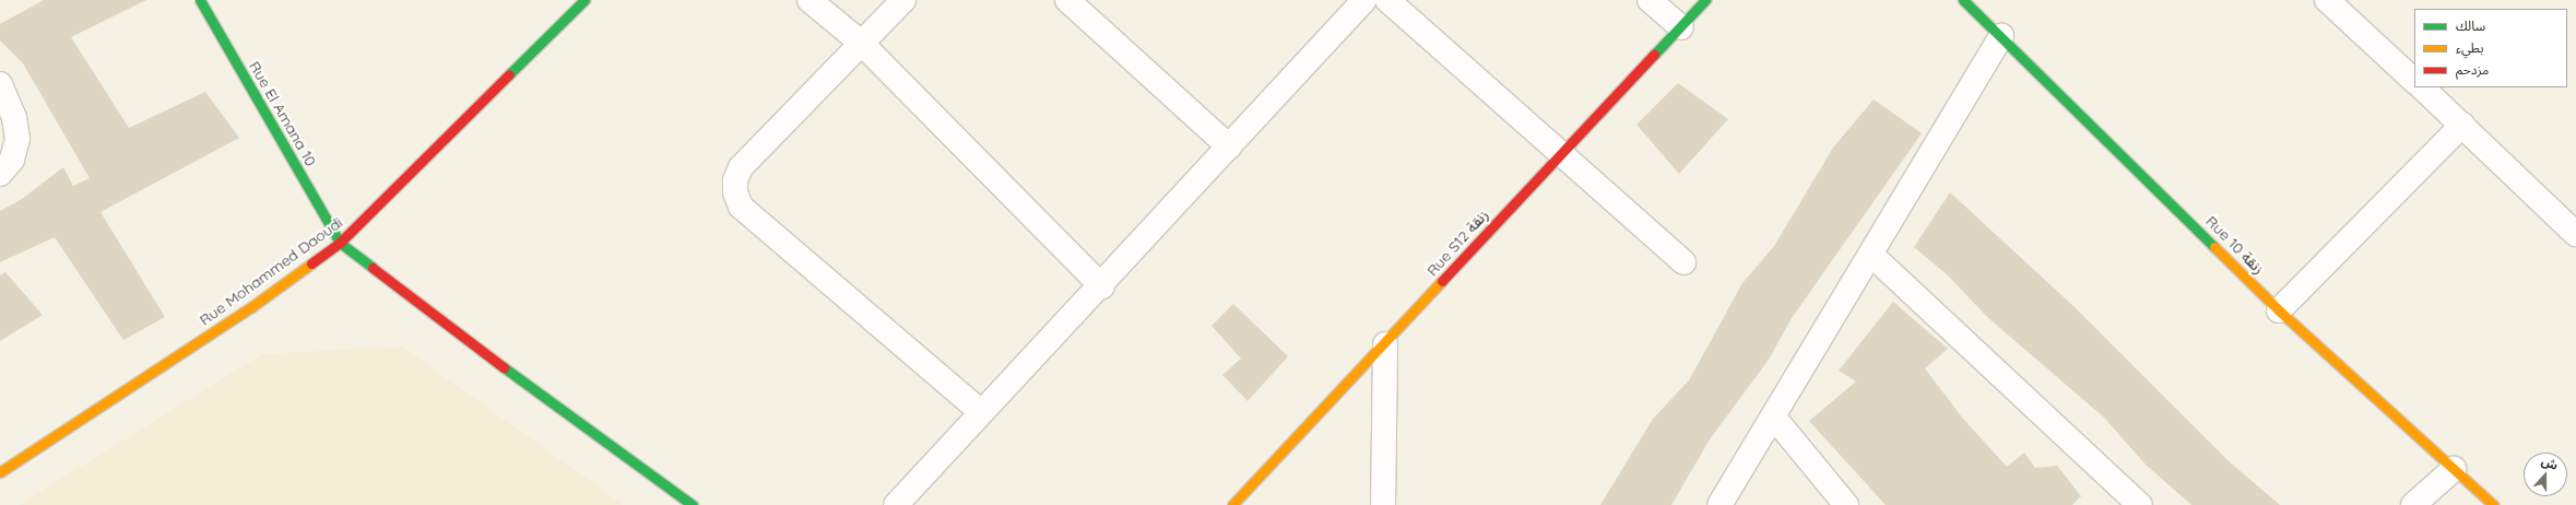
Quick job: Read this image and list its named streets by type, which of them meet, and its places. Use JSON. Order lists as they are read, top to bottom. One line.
{"streets":{"street":["Rue El Amana 10","Rue S12 زنقة","Rue 10 زنقة","Rue Mohammed Daoudi"]},"crossings":[["Rue El Amana 10","Rue Mohammed Daoudi"]],"legend":["سالك","بطيء","مزدحم"],"north":"top"}
